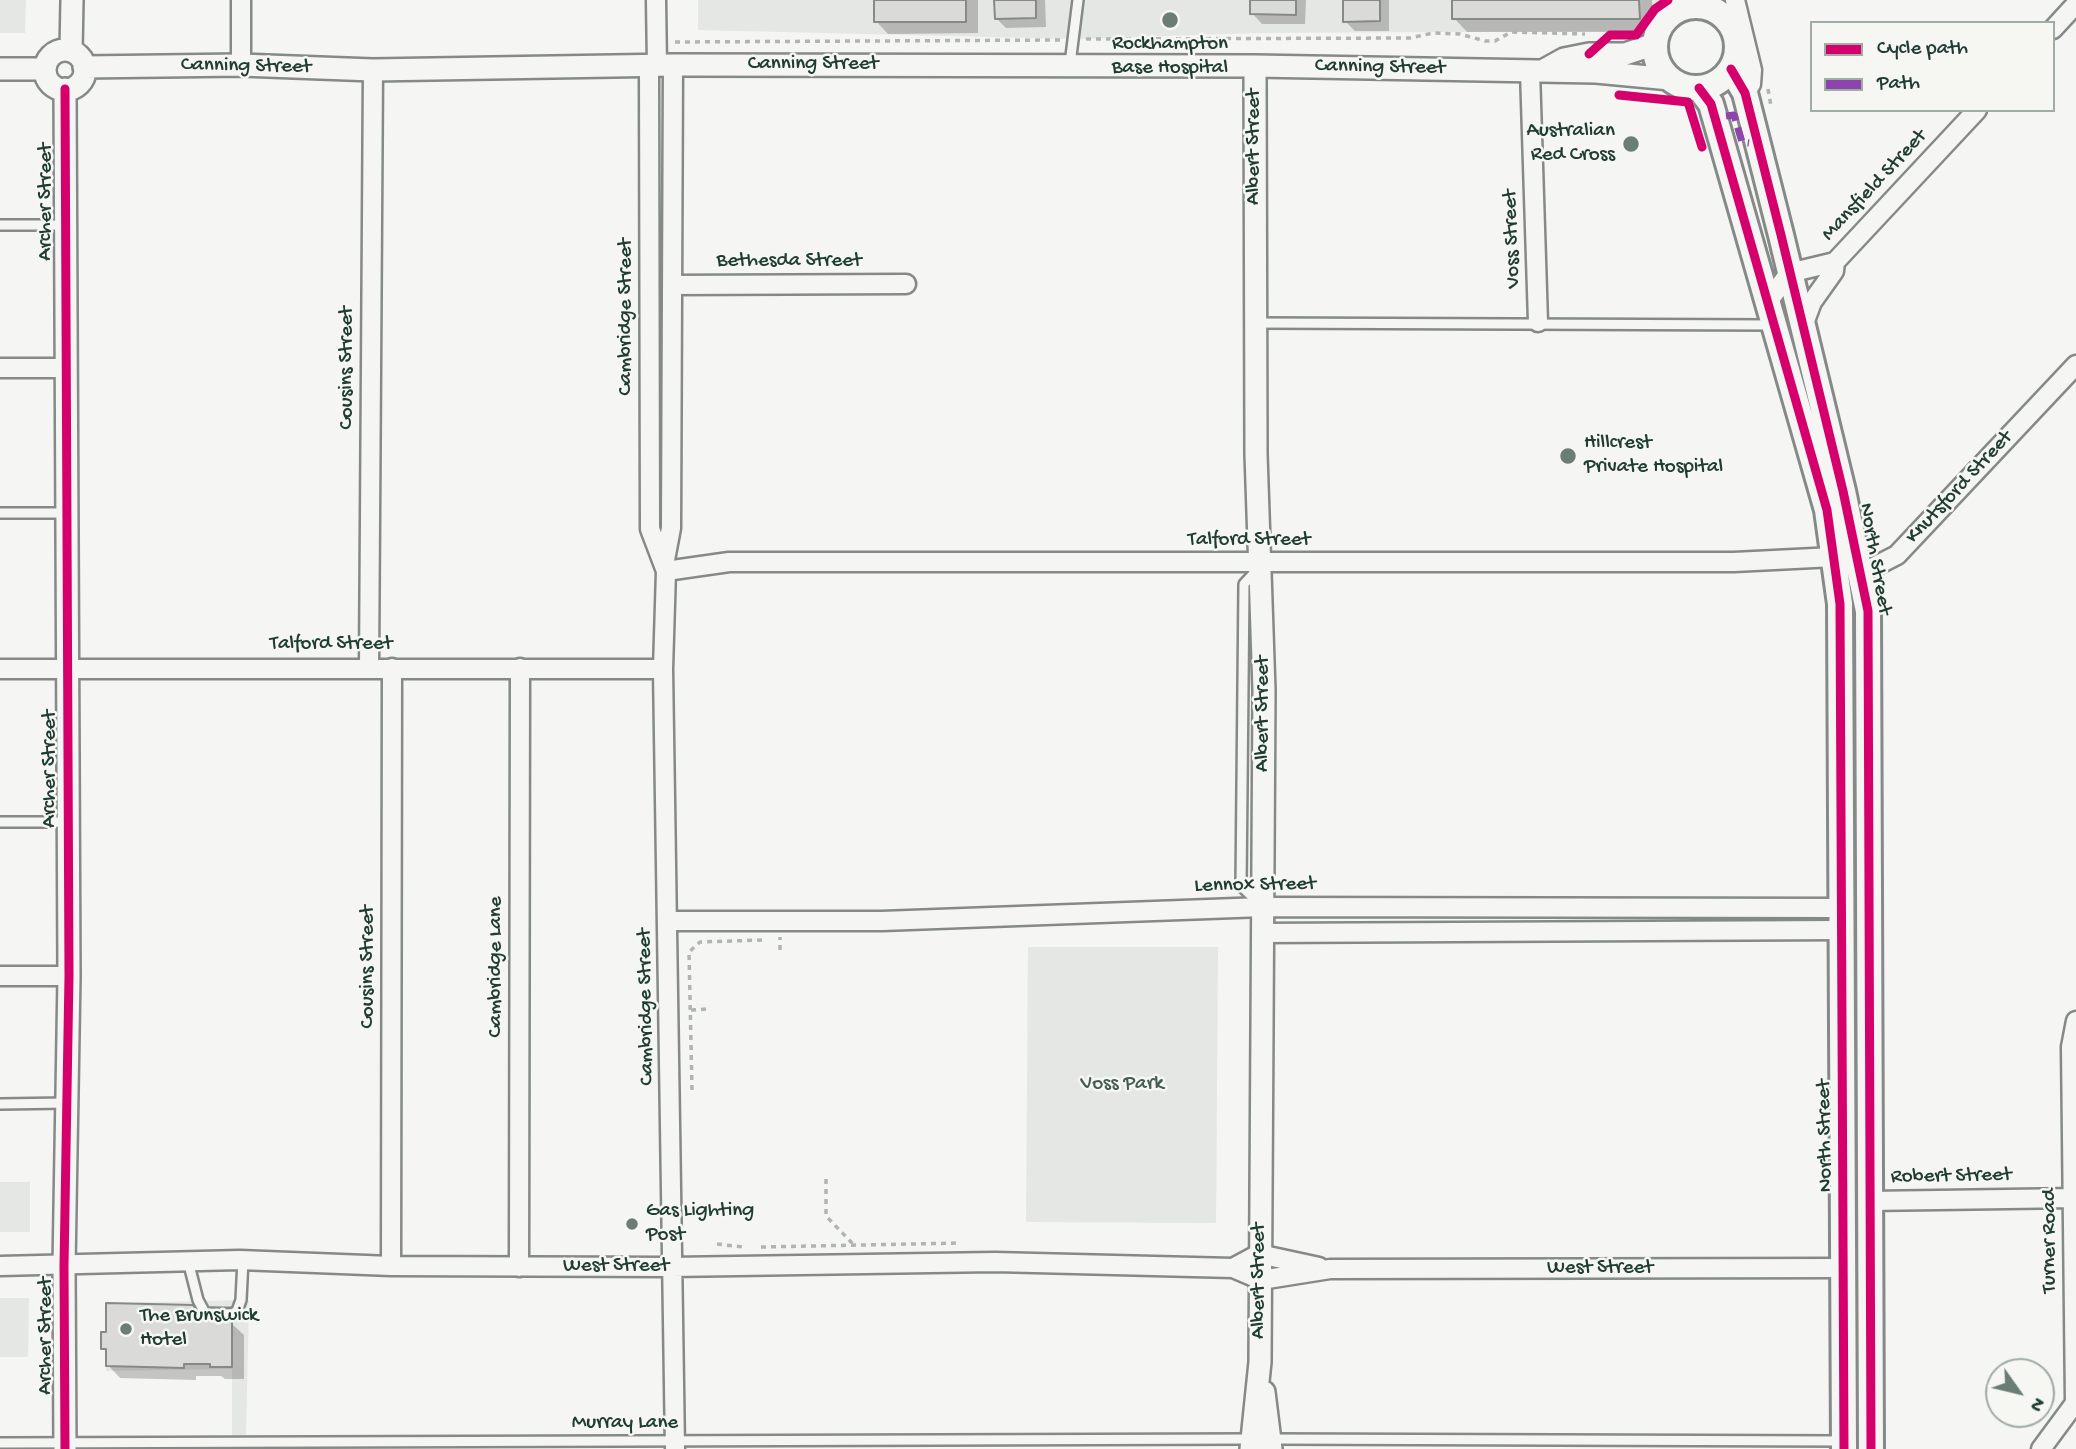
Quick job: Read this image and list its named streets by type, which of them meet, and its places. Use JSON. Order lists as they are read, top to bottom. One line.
{"streets":{"main road":["North Street","West Street"],"street":["Canning Street","Albert Street","Mansfield Street","Archer Street","Voss Street","Bethesda Street","Cambridge Street","Cousins Street","Knutsford Street","Talford Street","Lennox Street","Cambridge Lane","Robert Street","Turner Road"],"lane":["Murray Lane"]},"crossings":[["Canning Street","Albert Street"],["Canning Street","Archer Street"],["Canning Street","Voss Street"],["Canning Street","Cambridge Street"],["Canning Street","Cousins Street"],["Canning Street","North Street"],["Albert Street","Talford Street"],["Albert Street","Lennox Street"],["Albert Street","West Street"],["Albert Street","Murray Lane"],["Mansfield Street","North Street"],["Archer Street","Talford Street"],["Archer Street","West Street"],["Archer Street","Murray Lane"],["Bethesda Street","Cambridge Street"],["Cambridge Street","Talford Street"],["Cambridge Street","Lennox Street"],["Cambridge Street","West Street"],["Cambridge Street","Murray Lane"],["Cousins Street","Talford Street"],["Cousins Street","West Street"],["Knutsford Street","North Street"],["Talford Street","North Street"],["Talford Street","Cambridge Lane"],["North Street","Lennox Street"],["North Street","Robert Street"],["North Street","West Street"],["North Street","Murray Lane"],["Cambridge Lane","West Street"],["Robert Street","Turner Road"]],"parks":["Voss Park"],"places":["Rockhampton Base Hospital","Australian Red Cross","Hillcrest Private Hospital","Gas Lighting Post","The Brunswick Hotel"],"legend":["Cycle path","Path"],"north":"bottom right"}
